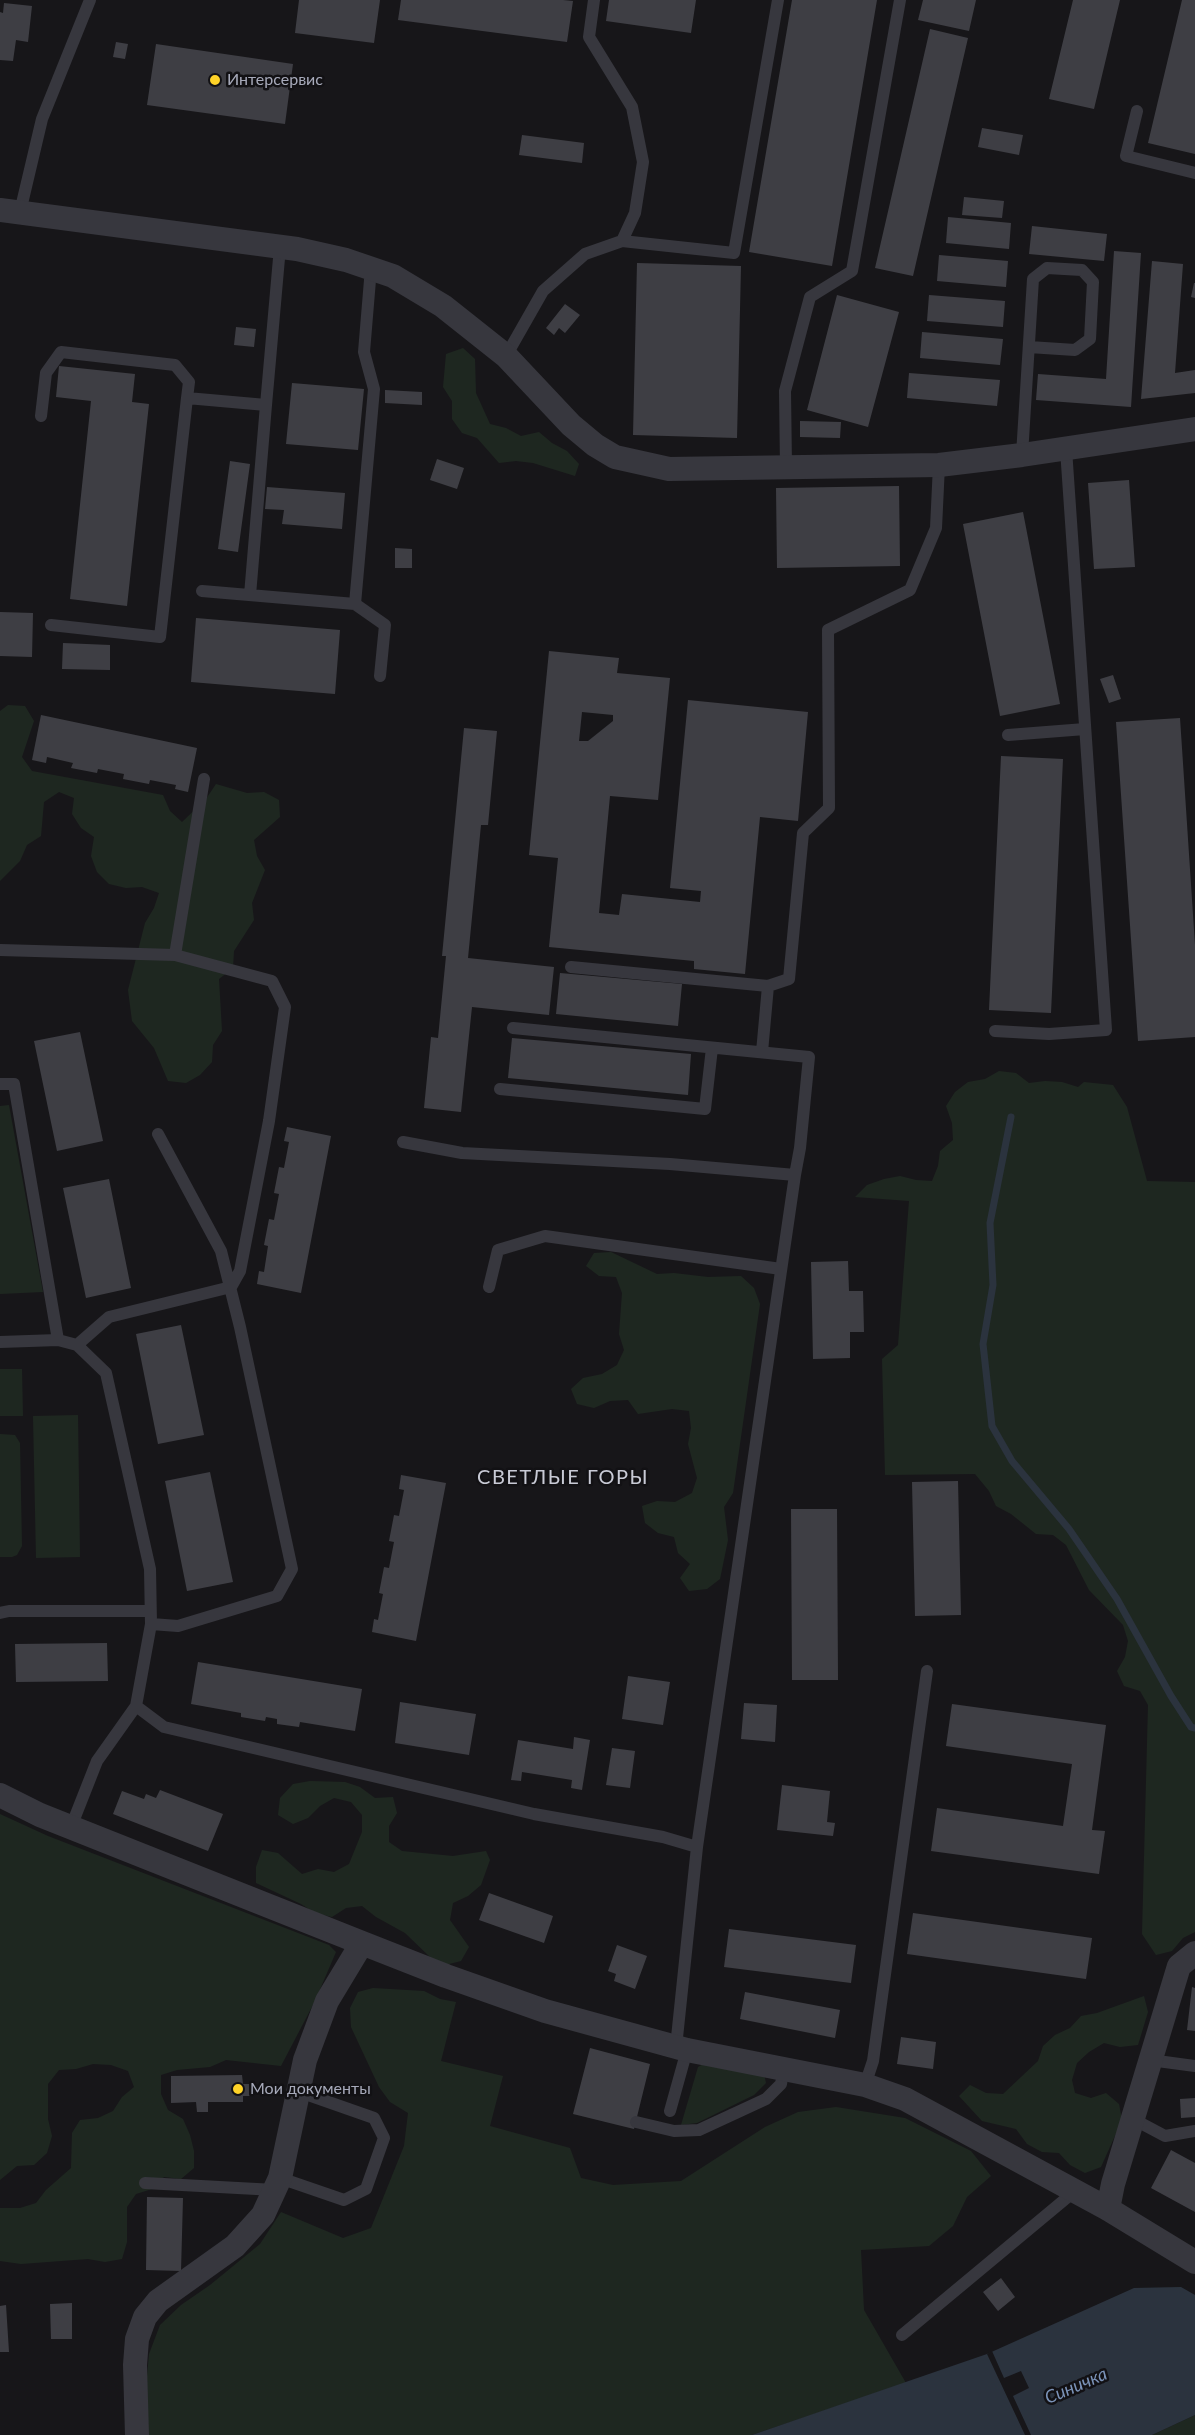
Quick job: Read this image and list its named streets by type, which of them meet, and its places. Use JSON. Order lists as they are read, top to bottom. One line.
{"districts":["СВЕТЛЫЕ ГОРЫ"],"water":["Синичка"],"places":["Интерсервис","Мои документы"]}
